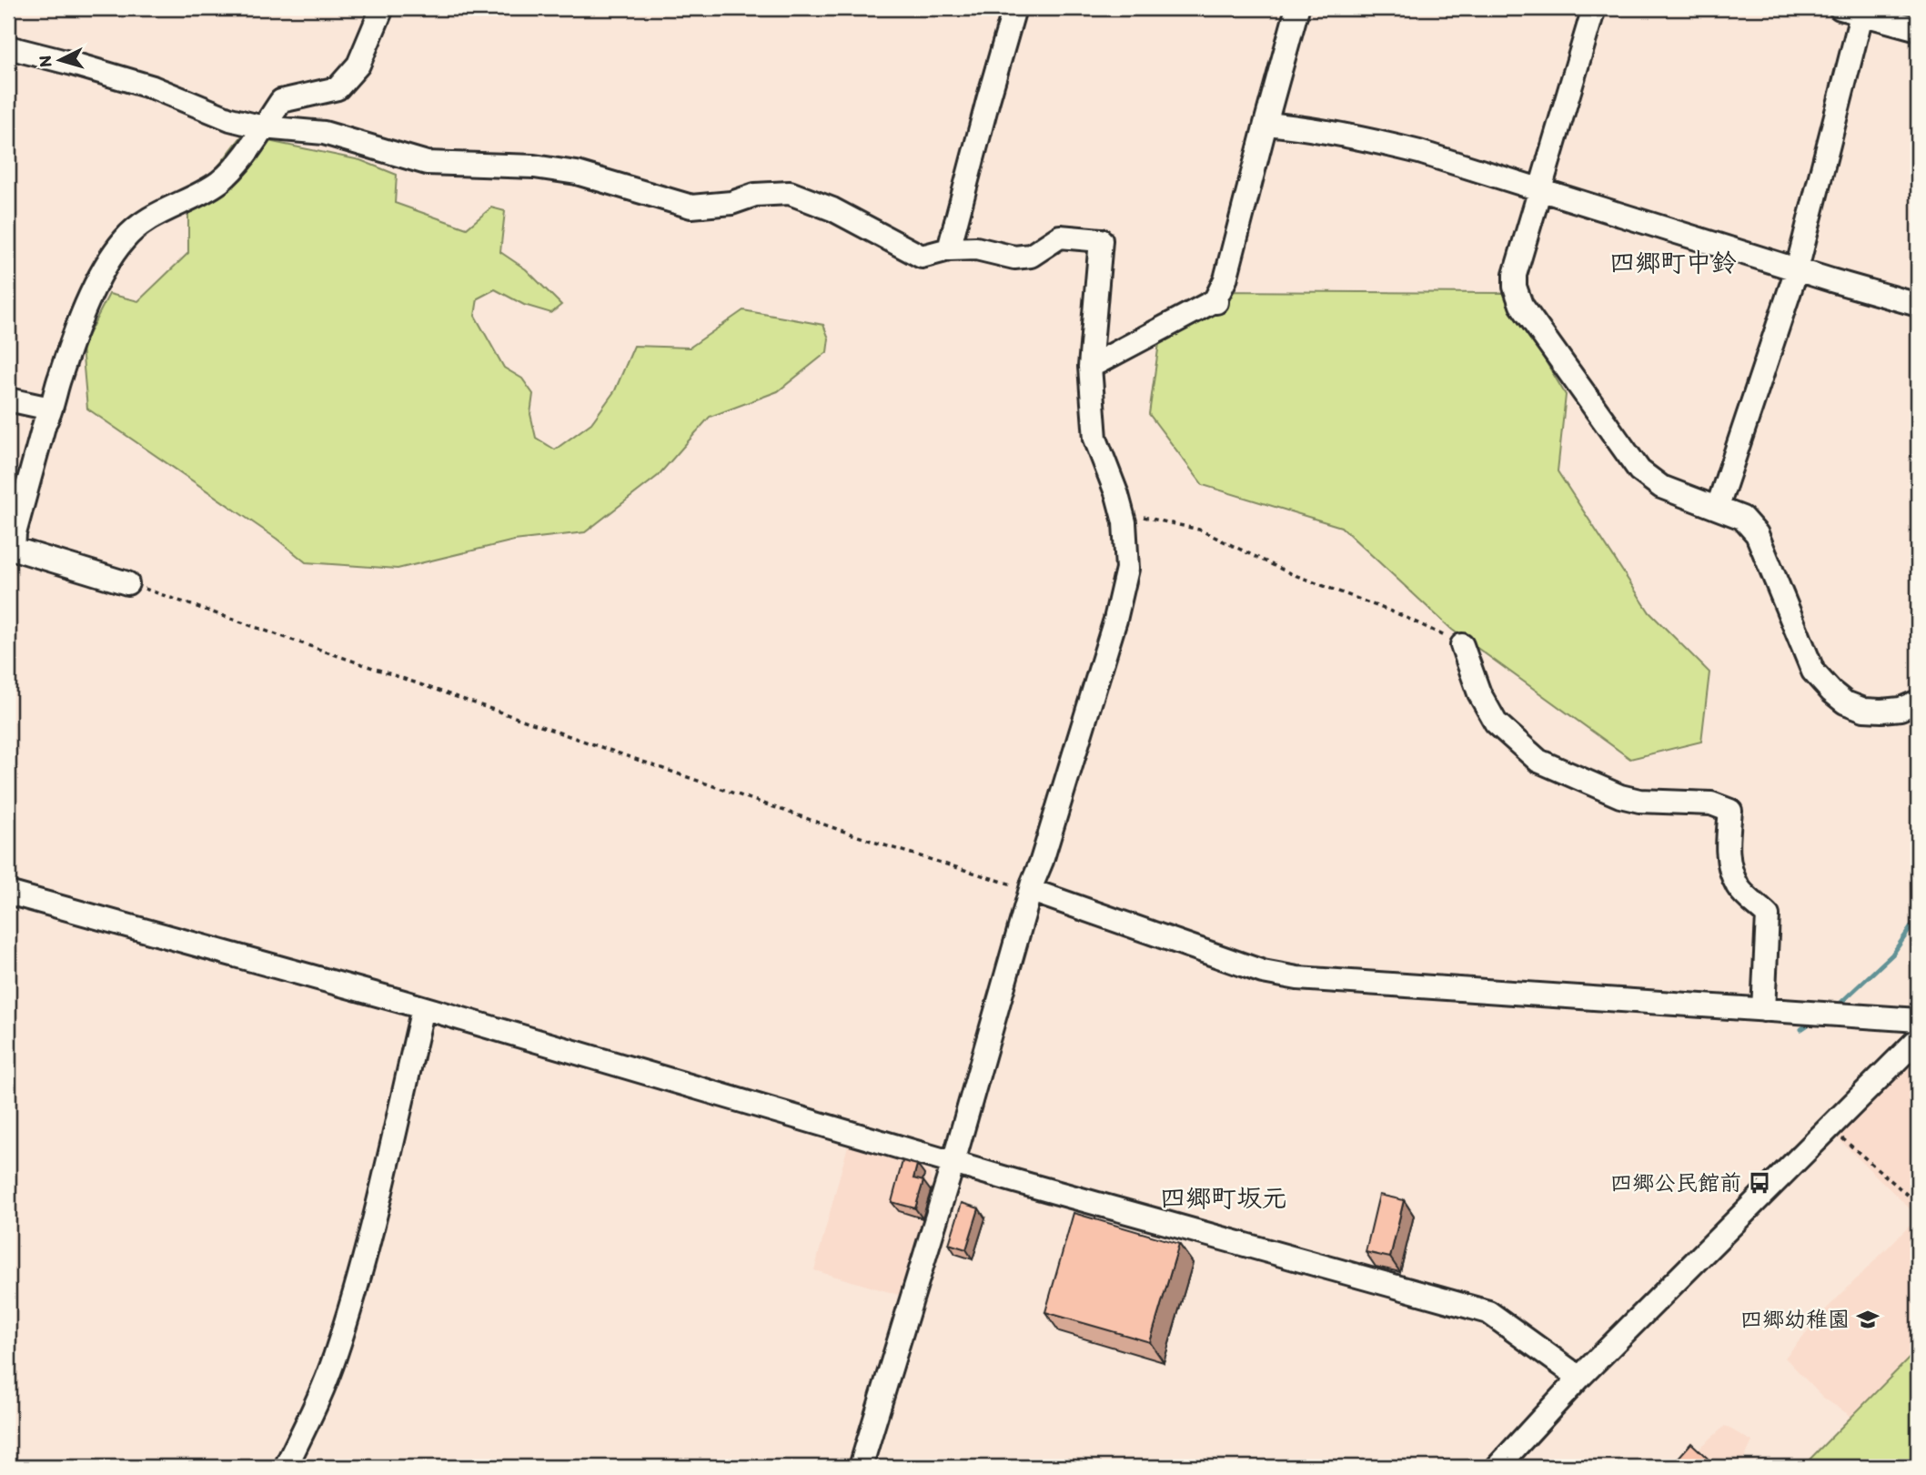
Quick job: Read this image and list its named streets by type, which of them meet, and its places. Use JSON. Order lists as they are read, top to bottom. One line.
{"districts":["四郷町中鈴","四郷町坂元"],"places":{"bus stop":["四郷公民館前"],"school or university":["四郷幼稚園"]},"north":"left"}
